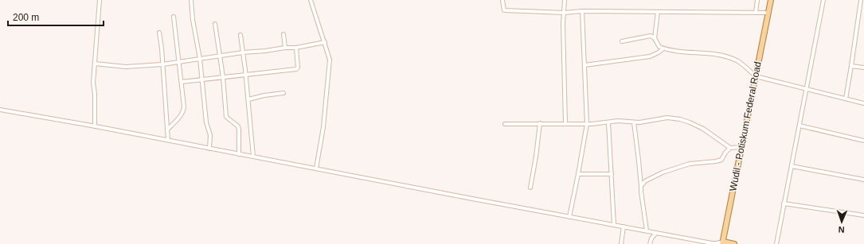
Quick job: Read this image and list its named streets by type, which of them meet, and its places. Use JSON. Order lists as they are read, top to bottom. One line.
{"streets":{"main road":["Wudil - Potiskum Federal Road"]},"scale_bar":"200 m","north":"bottom"}
